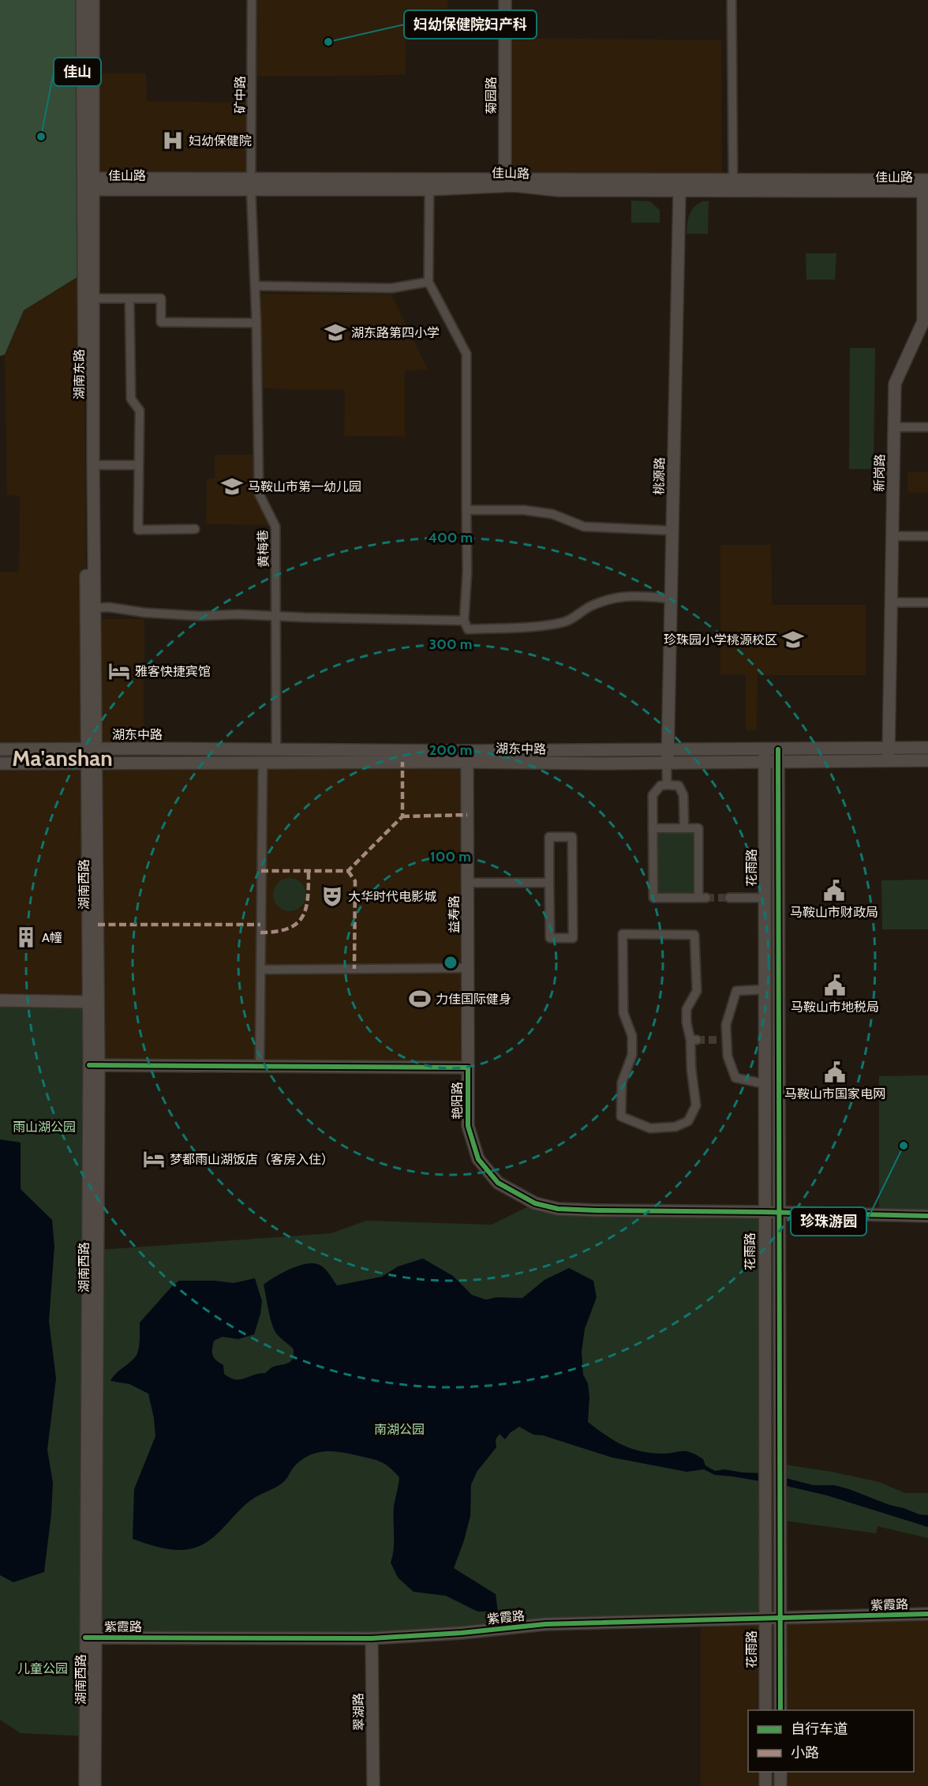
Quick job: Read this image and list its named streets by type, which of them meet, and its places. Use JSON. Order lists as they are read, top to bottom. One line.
{"streets":{"street":["矿中路","菊园路","佳山路","湖南东路","新岗路","桃源路","黄梅巷","湖东中路","花雨路","湖南西路","益寿路","艳阳路","紫霞路","翠湖路"]},"crossings":[["矿中路","佳山路"],["菊园路","佳山路"],["佳山路","湖南东路"],["佳山路","新岗路"],["佳山路","桃源路"],["湖南东路","湖东中路"],["新岗路","湖东中路"],["桃源路","湖东中路"],["黄梅巷","湖东中路"],["湖东中路","花雨路"],["湖东中路","湖南西路"],["湖东中路","益寿路"],["花雨路","艳阳路"],["花雨路","紫霞路"],["湖南西路","艳阳路"],["湖南西路","紫霞路"],["益寿路","艳阳路"],["紫霞路","翠湖路"]],"districts":["Ma'anshan"],"parks":["雨山湖公园","南湖公园","儿童公园"],"places":{"other":["妇幼保健院妇产科","佳山","珍珠游园"],"hospital":["妇幼保健院"],"school or university":["湖东路第四小学","马鞍山市第一幼儿园","珍珠园小学桃源校区"],"hotel":["雅客快捷宾馆","梦都雨山湖饭店（客房入住）"],"public building":["马鞍山市财政局","马鞍山市地税局","马鞍山市国家电网"],"theatre":["大华时代电影城"],"building":["A幢"],"sports":["力佳国际健身"]},"legend":["自行车道","小路"],"rings":["400 m","300 m","200 m","100 m"]}
